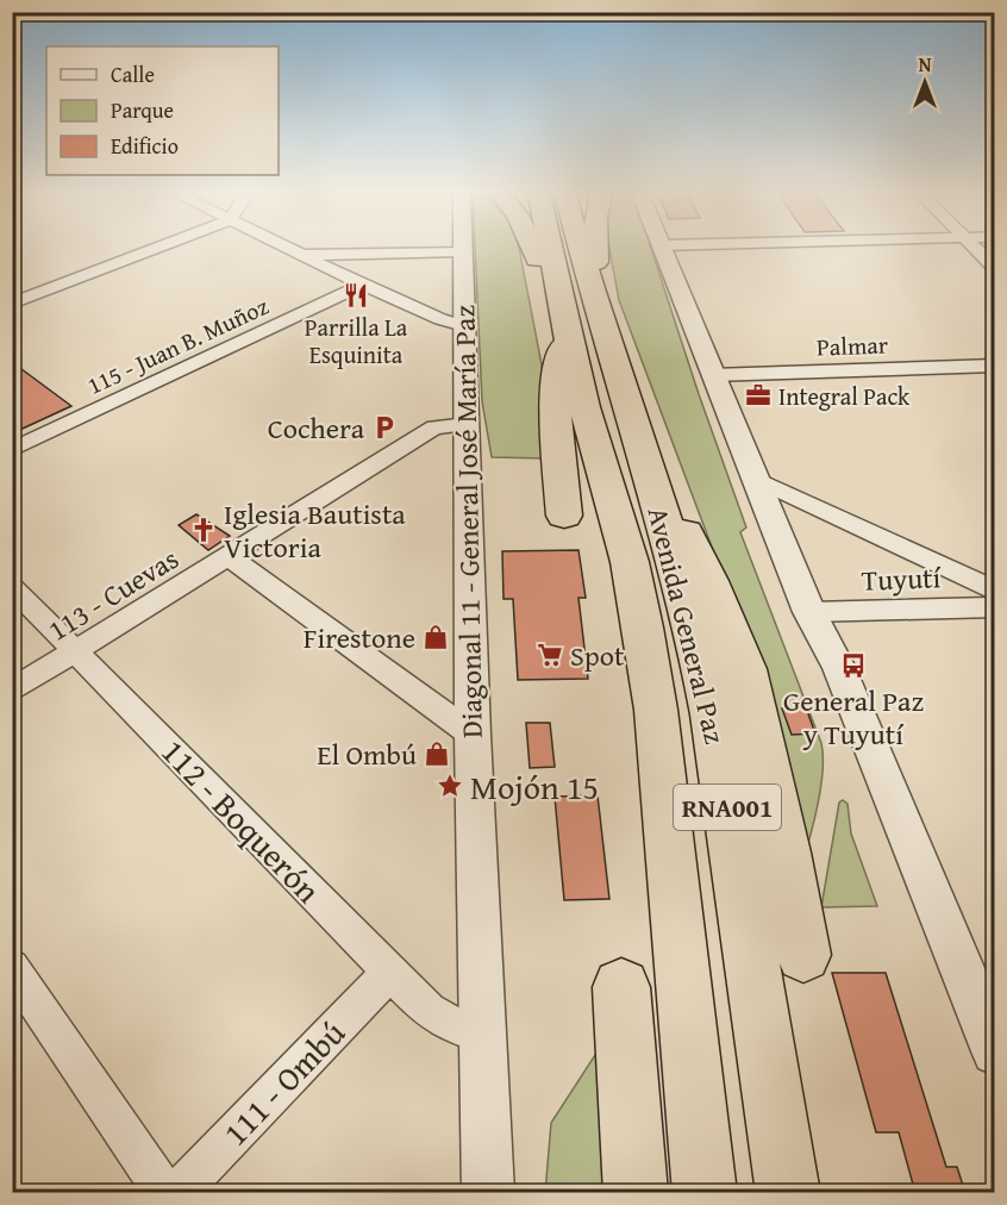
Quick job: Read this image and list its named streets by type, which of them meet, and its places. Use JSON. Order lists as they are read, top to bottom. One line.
{"streets":{"highway":["Avenida General Paz","RNA001"],"street":["115 - Juan B. Muñoz","Palmar","Diagonal 11 - General José María Paz","Tuyutí","113 - Cuevas","112 - Boquerón","111 - Ombú"]},"crossings":[["Diagonal 11 - General José María Paz","113 - Cuevas"],["Diagonal 11 - General José María Paz","112 - Boquerón"],["113 - Cuevas","112 - Boquerón"],["112 - Boquerón","111 - Ombú"]],"places":{"restaurant":["Parrilla La Esquinita"],"office":["Integral Pack"],"parking":["Cochera"],"church":["Iglesia Bautista Victoria"],"shop":["Firestone","El Ombú"],"supermarket":["Spot"],"bus stop":["General Paz y Tuyutí"],"place":["Mojón 15"]},"legend":["Calle","Parque","Edificio"],"north":"top"}
